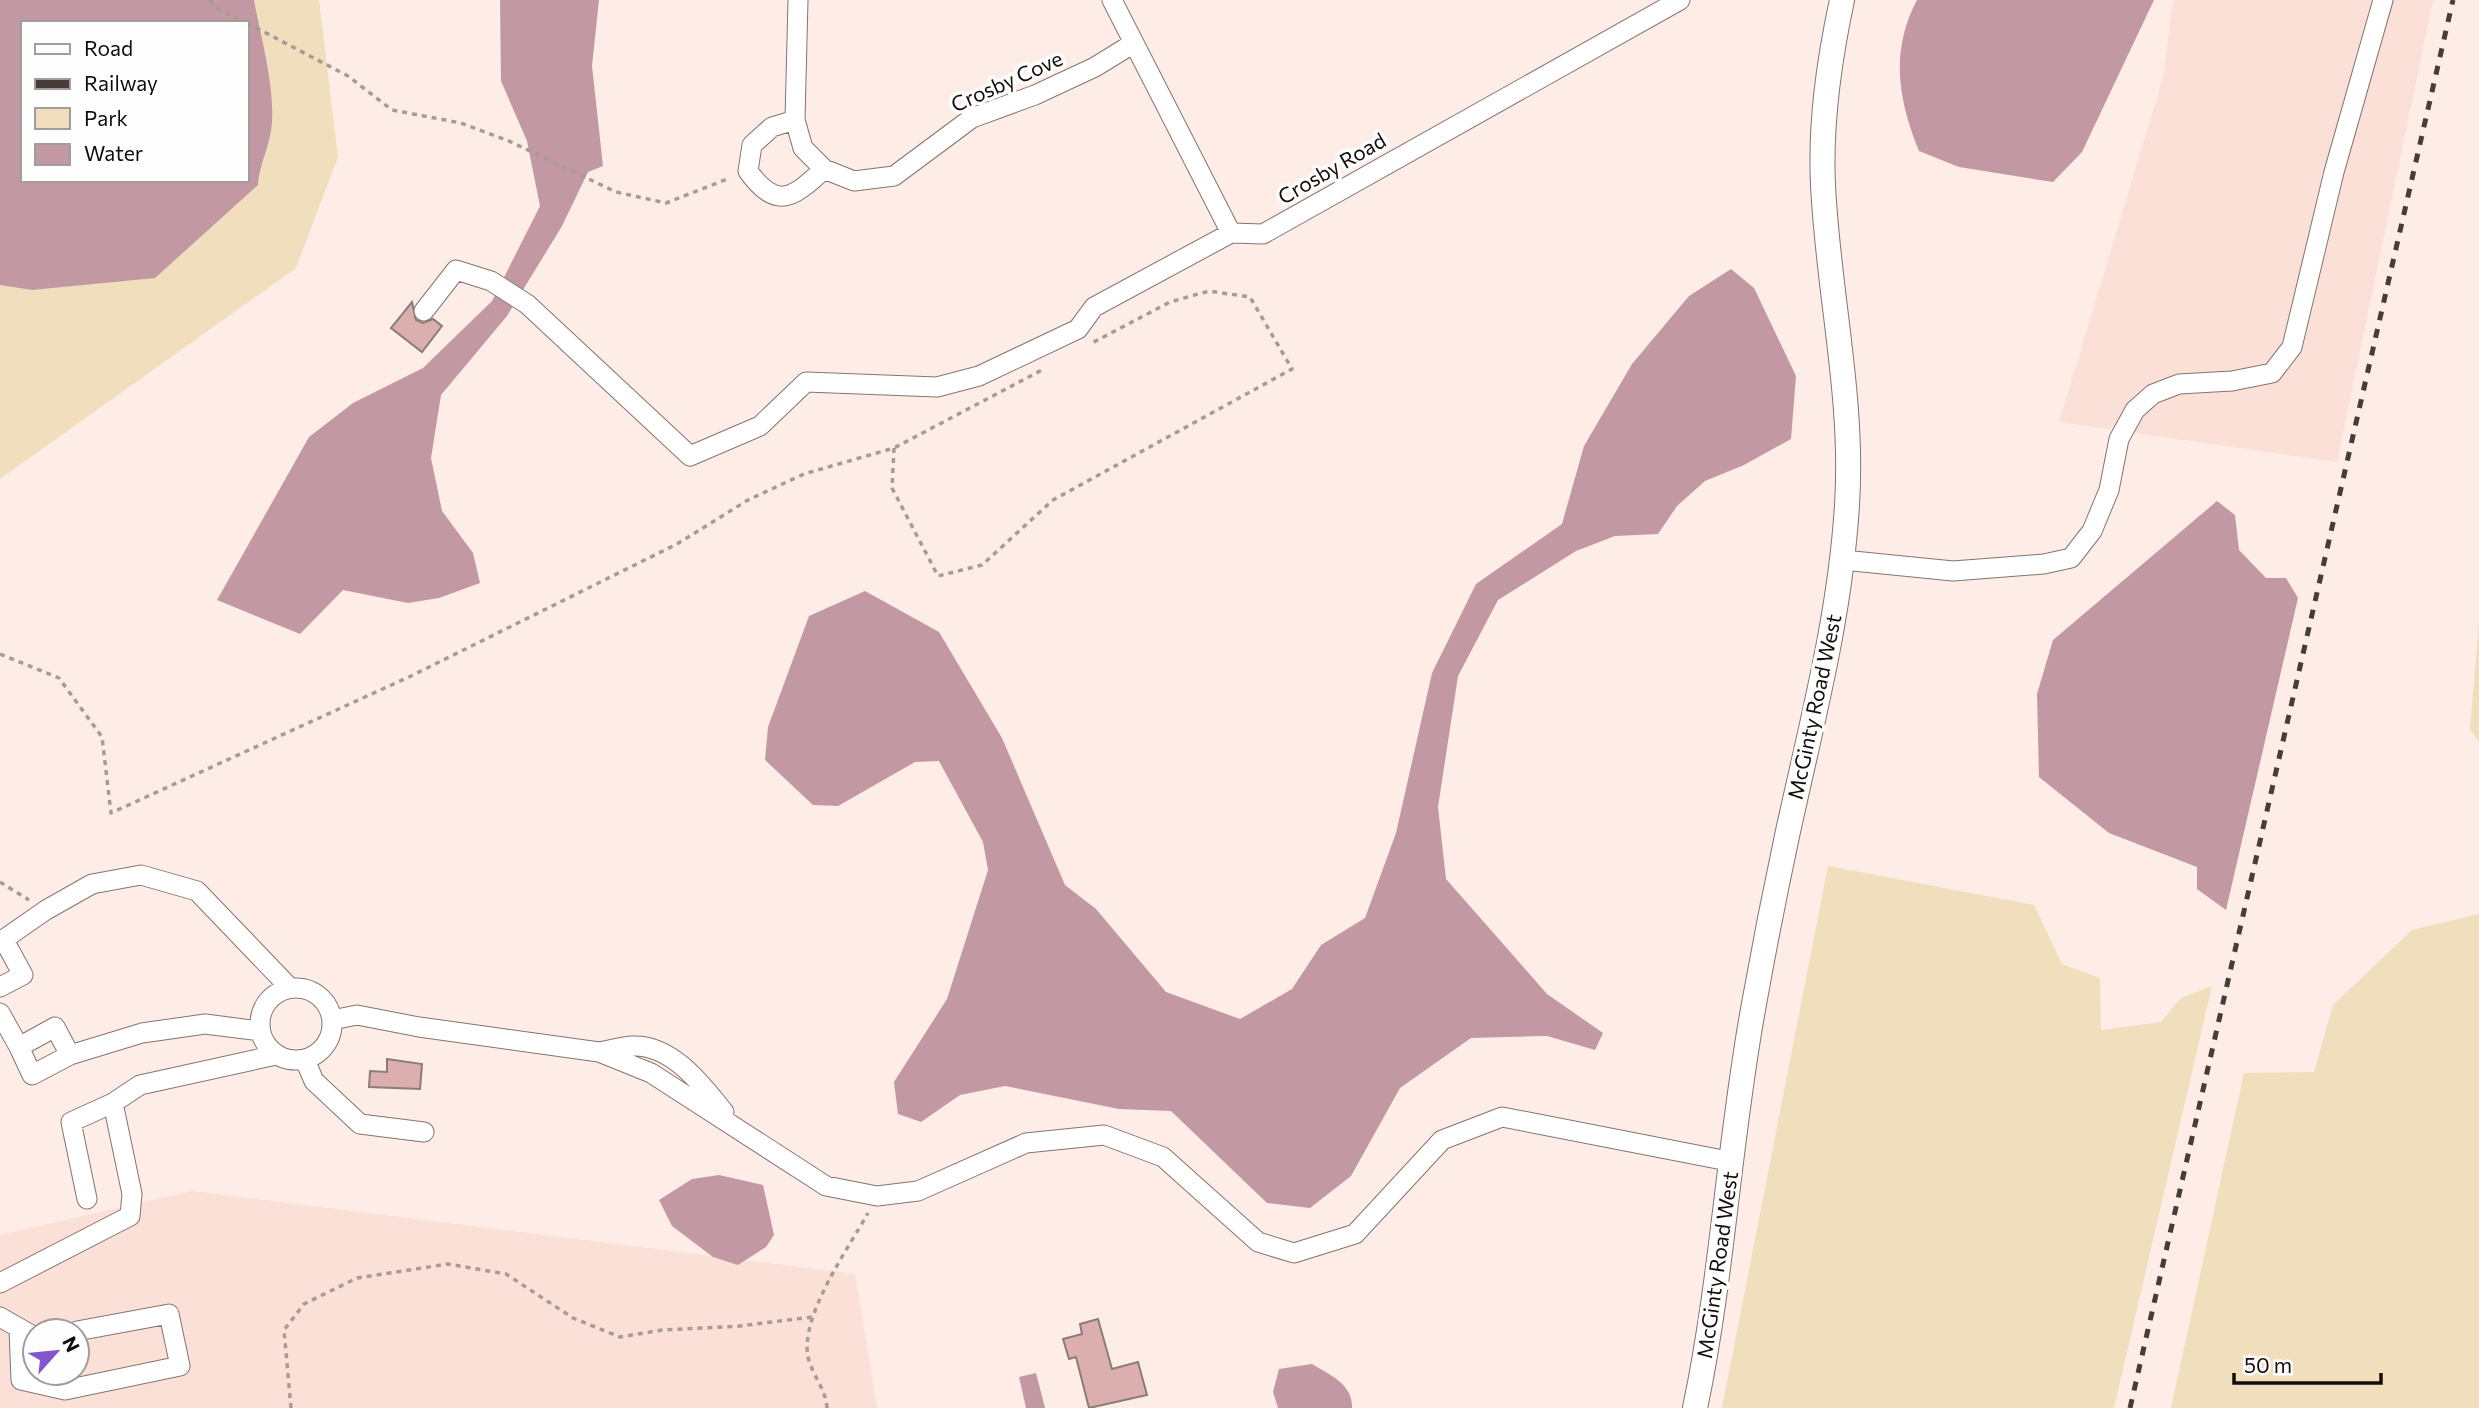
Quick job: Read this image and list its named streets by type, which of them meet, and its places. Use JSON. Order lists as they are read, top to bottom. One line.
{"streets":{"main road":["McGinty Road West"],"street":["Crosby Cove","Crosby Road"]},"legend":["Road","Railway","Park","Water"],"scale_bar":"50 m","north":"top right"}
